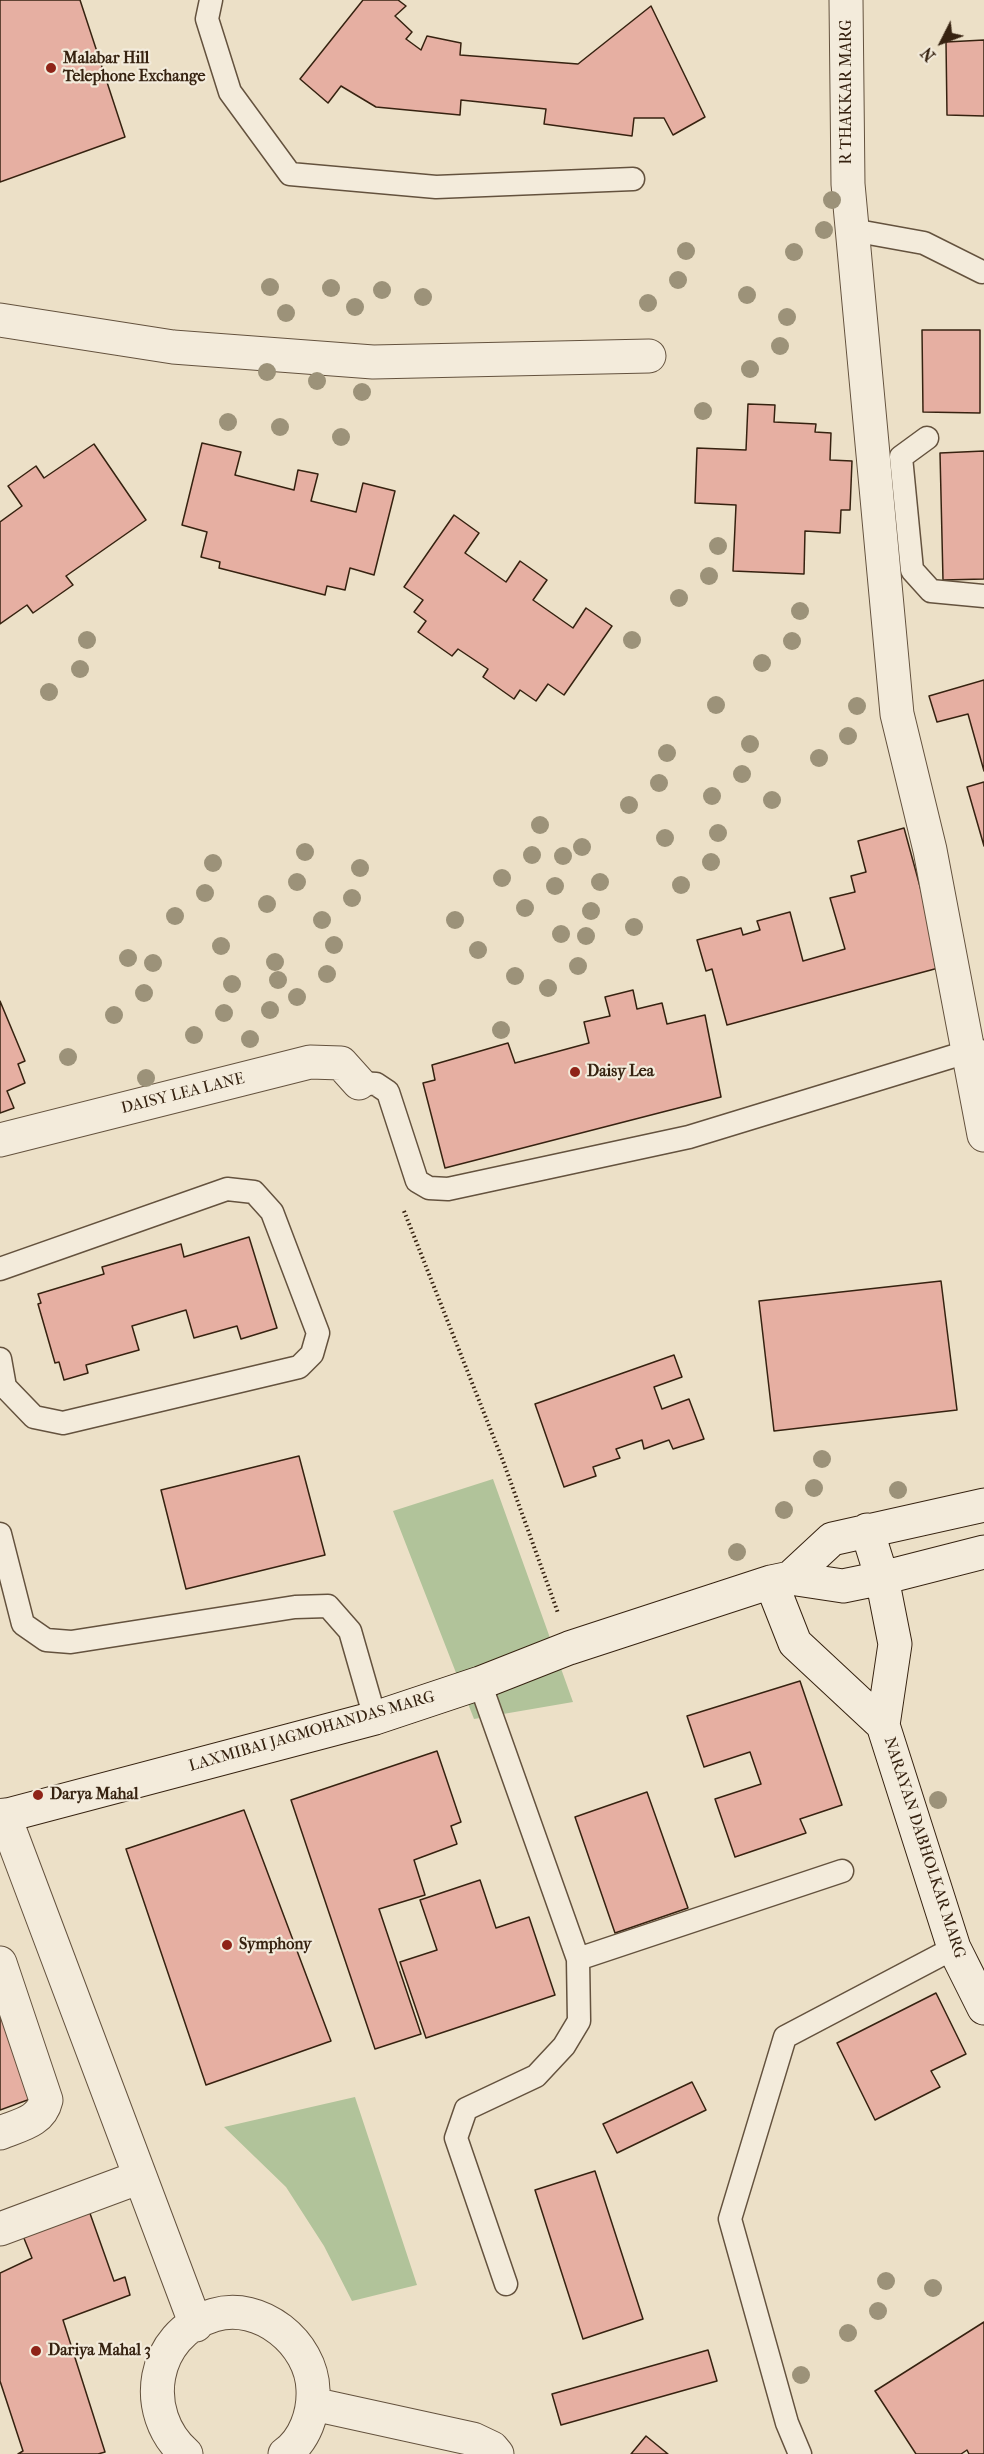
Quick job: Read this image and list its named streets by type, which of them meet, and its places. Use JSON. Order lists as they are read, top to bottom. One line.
{"streets":{"street":["R THAKKAR MARG","DAISY LEA LANE","LAXMIBAI JAGMOHANDAS MARG","NARAYAN DABHOLKAR MARG"]},"crossings":[["LAXMIBAI JAGMOHANDAS MARG","NARAYAN DABHOLKAR MARG"]],"places":["Malabar Hill Telephone Exchange","Daisy Lea","Darya Mahal","Symphony","Dariya Mahal 3"],"north":"bottom left"}
